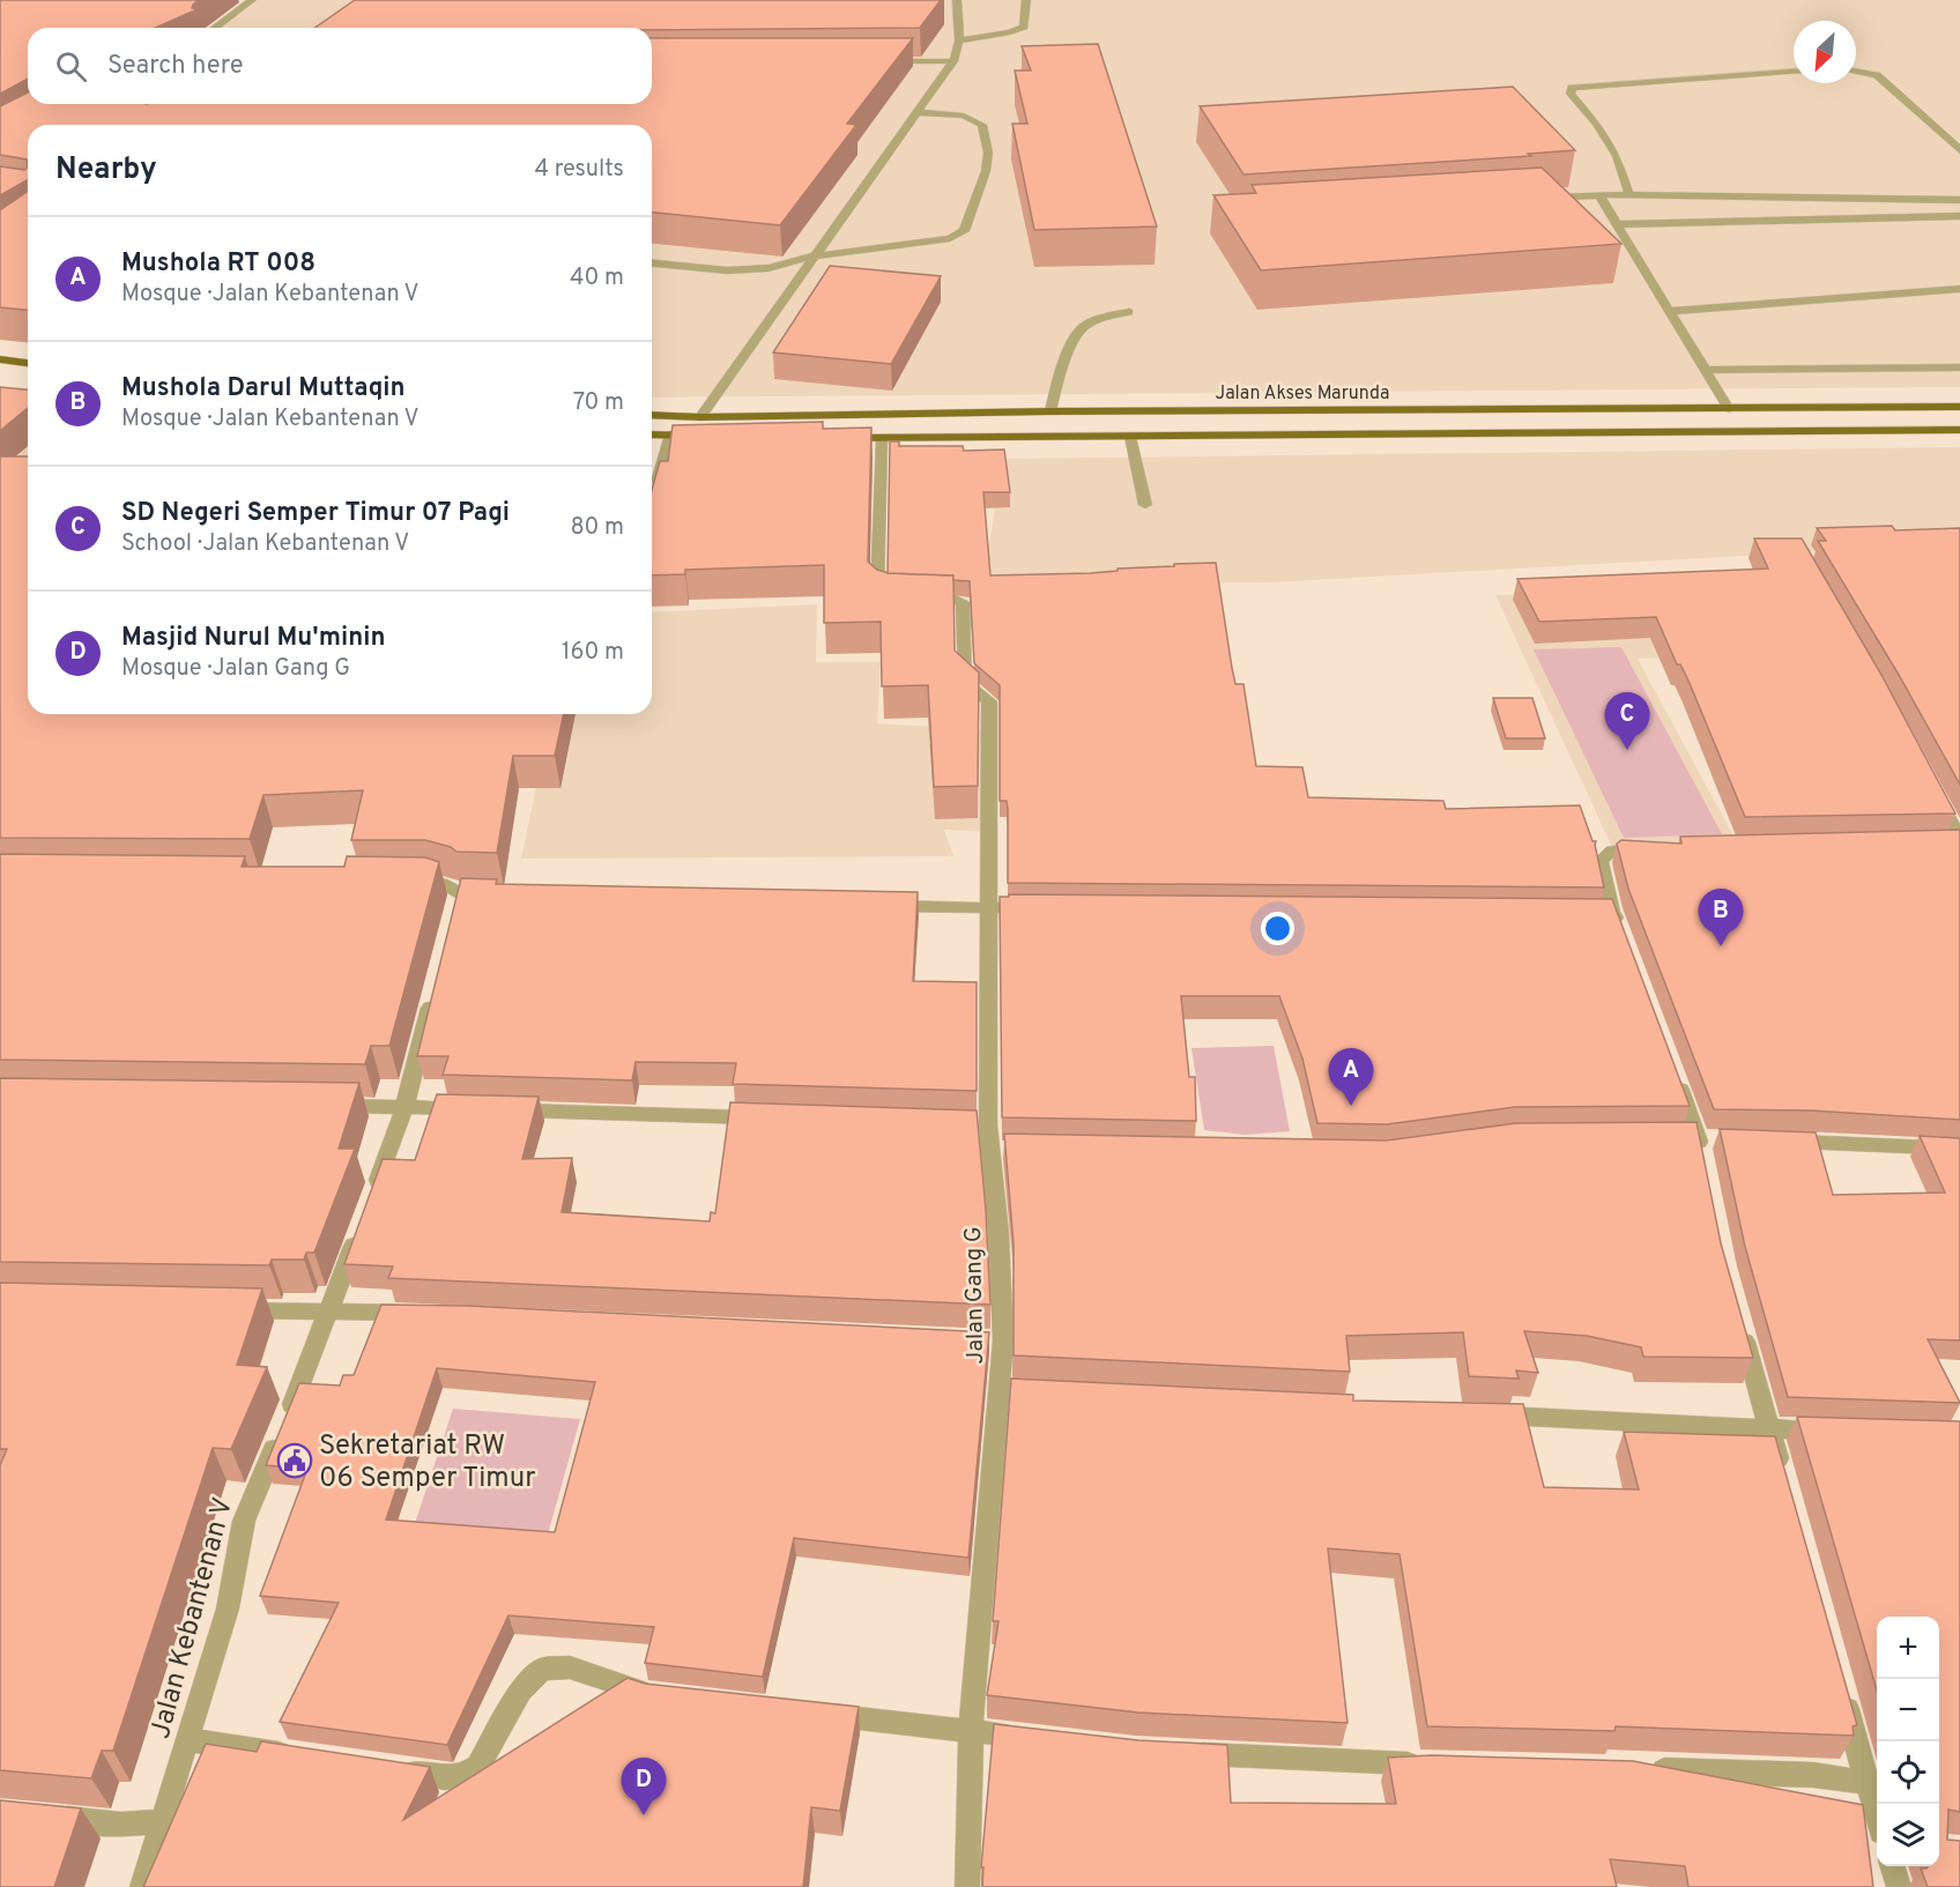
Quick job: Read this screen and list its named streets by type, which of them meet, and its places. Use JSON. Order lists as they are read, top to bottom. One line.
{"streets":{"main road":["Jalan Akses Marunda"],"street":["Jalan Gang G","Jalan Kebantenan V"]},"places":{"public building":["Sekretariat RW 06 Semper Timur"]},"north":"bottom left","page":{"search":"Search here","heading":["Nearby","4 results"],"list":[{"mark":"A","name":"Mushola RT 008","note":"Mosque · Jalan Kebantenan V","value":"40 m"},{"mark":"B","name":"Mushola Darul Muttaqin","note":"Mosque · Jalan Kebantenan V","value":"70 m"},{"mark":"C","name":"SD Negeri Semper Timur 07 Pagi","note":"School · Jalan Kebantenan V","value":"80 m"},{"mark":"D","name":"Masjid Nurul Mu'minin","note":"Mosque · Jalan Gang G","value":"160 m"}],"pins":["C","B","A","D"],"map_buttons":["+","−"]}}
